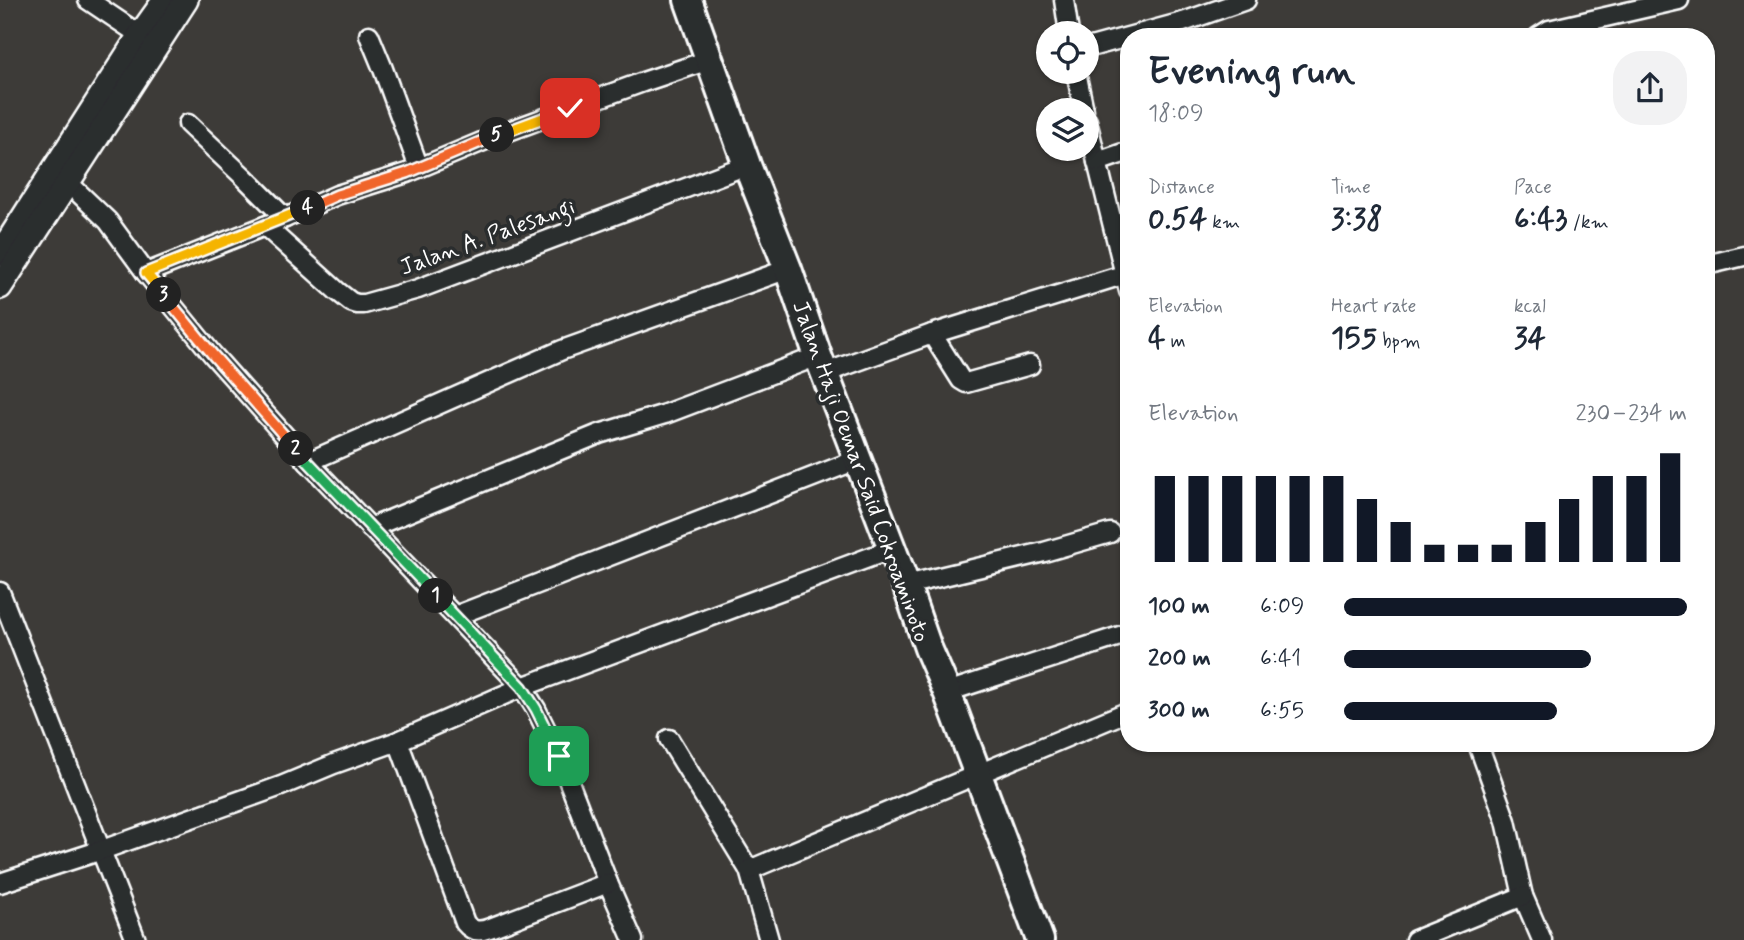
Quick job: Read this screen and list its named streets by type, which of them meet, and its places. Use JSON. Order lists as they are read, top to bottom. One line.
{"streets":{"highway":["Jalan Haji Oemar Said Cokroaminoto"],"street":["Jalan A. Palesangi"]},"crossings":[["Jalan A. Palesangi","Jalan Haji Oemar Said Cokroaminoto"]],"page":{"heading":["Evening run","18:09"],"pins":["5","4","3","2","1"],"stats":[["Distance","0.54 km"],["Time","3:38"],["Pace","6:43 /km"],["Elevation","4 m"],["Heart rate","155 bpm"],["kcal","34"]],"chart":["Elevation","230–234 m"],"list":[{"name":"100 m","note":"6:09"},{"name":"200 m","note":"6:41"},{"name":"300 m","note":"6:55"}]}}
